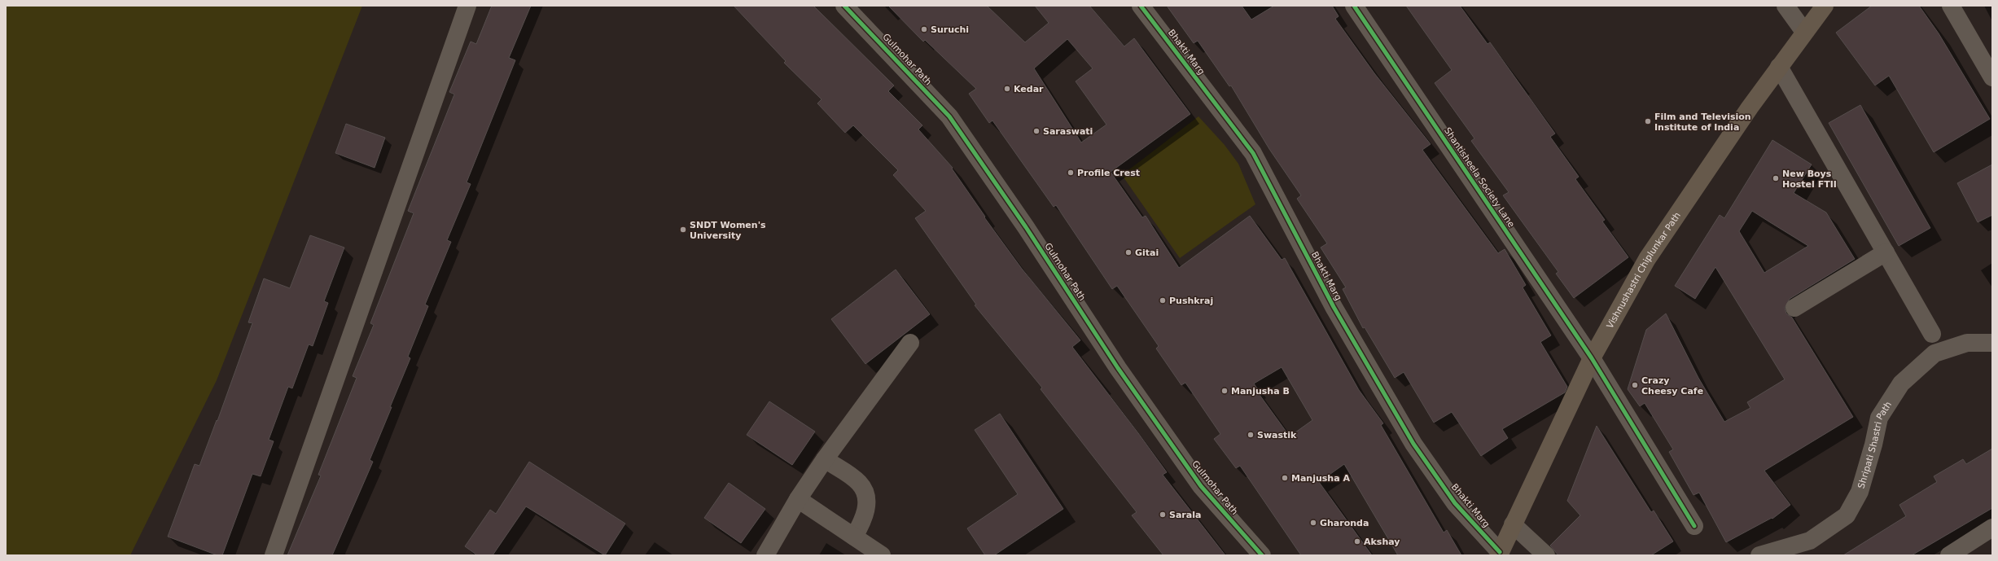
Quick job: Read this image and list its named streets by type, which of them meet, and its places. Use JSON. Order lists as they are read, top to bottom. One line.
{"streets":{"main road":["Vishnushastri Chiplunkar Path"],"street":["Bhakti Marg","Gulmohar Path","Shantisheela Society Lane","Shripati Shastri Path"]},"crossings":[["Bhakti Marg","Vishnushastri Chiplunkar Path"],["Shantisheela Society Lane","Vishnushastri Chiplunkar Path"]],"places":["Suruchi","Kedar","Film and Television Institute of India","Saraswati","Profile Crest","New Boys Hostel FTII","SNDT Women's University","Gitai","Pushkraj","Crazy Cheesy Cafe","Manjusha B","Swastik","Manjusha A","Sarala","Gharonda","Akshay"]}
